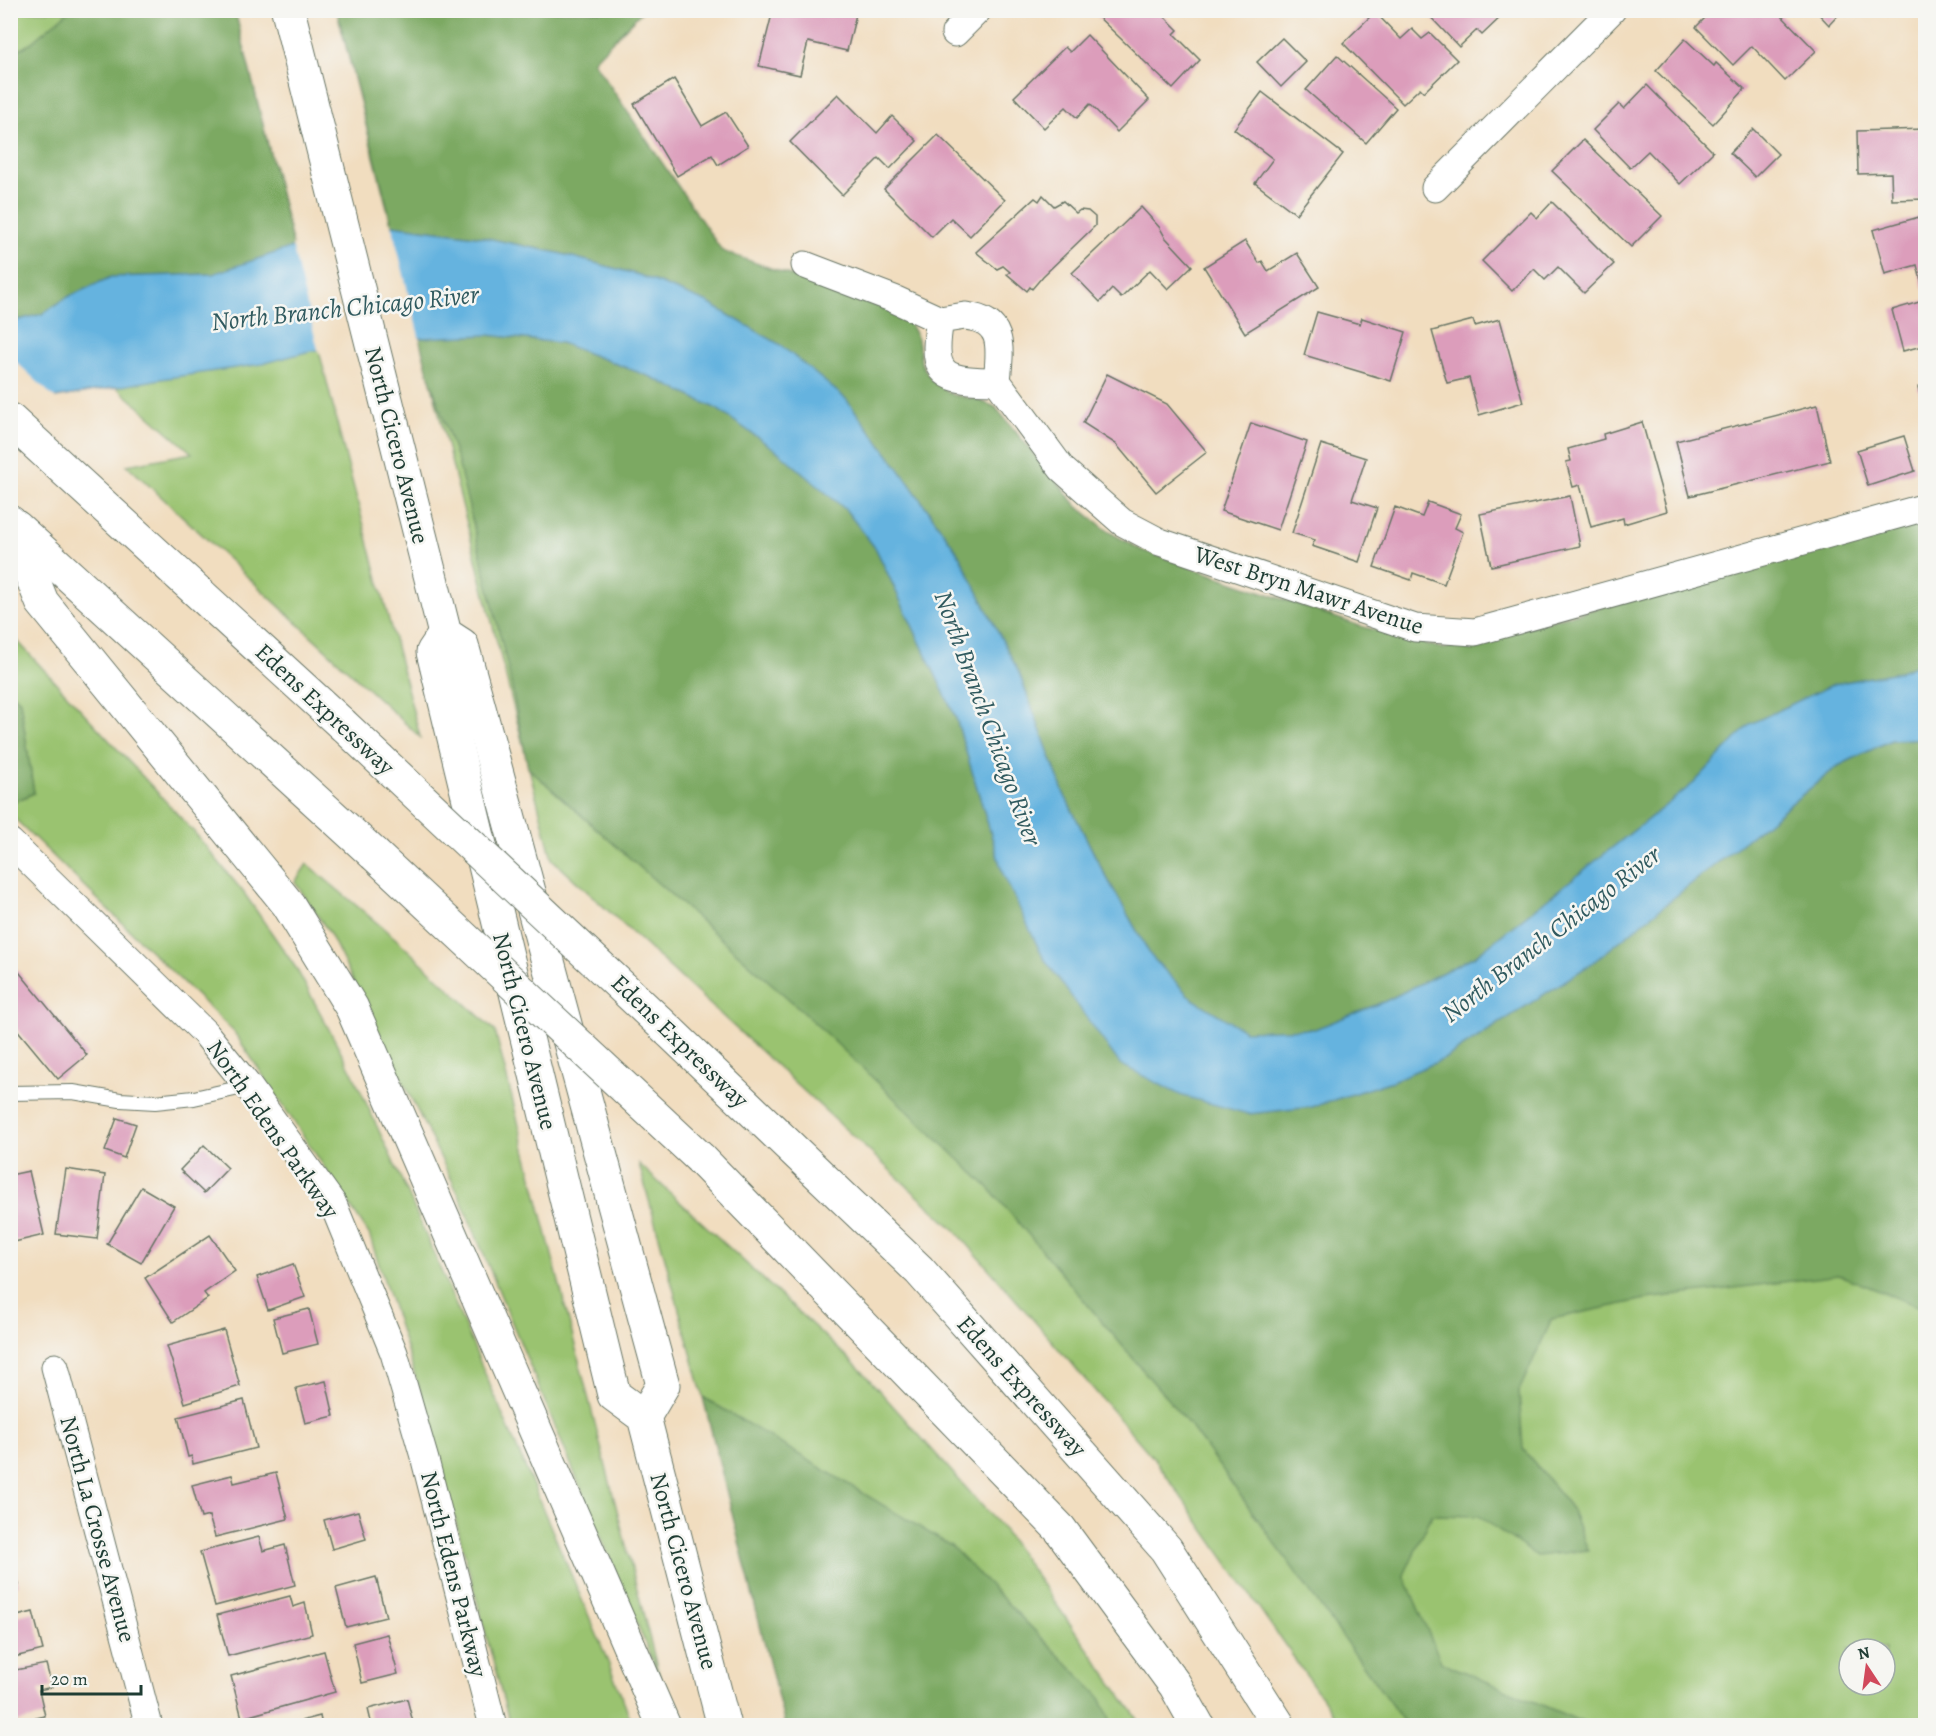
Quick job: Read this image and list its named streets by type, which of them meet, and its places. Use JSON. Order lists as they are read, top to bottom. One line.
{"streets":{"main road":["North Cicero Avenue","Edens Expressway"],"street":["West Bryn Mawr Avenue","North Edens Parkway","North La Crosse Avenue"]},"water":["North Branch Chicago River"],"scale_bar":"20 m","north":"top"}
